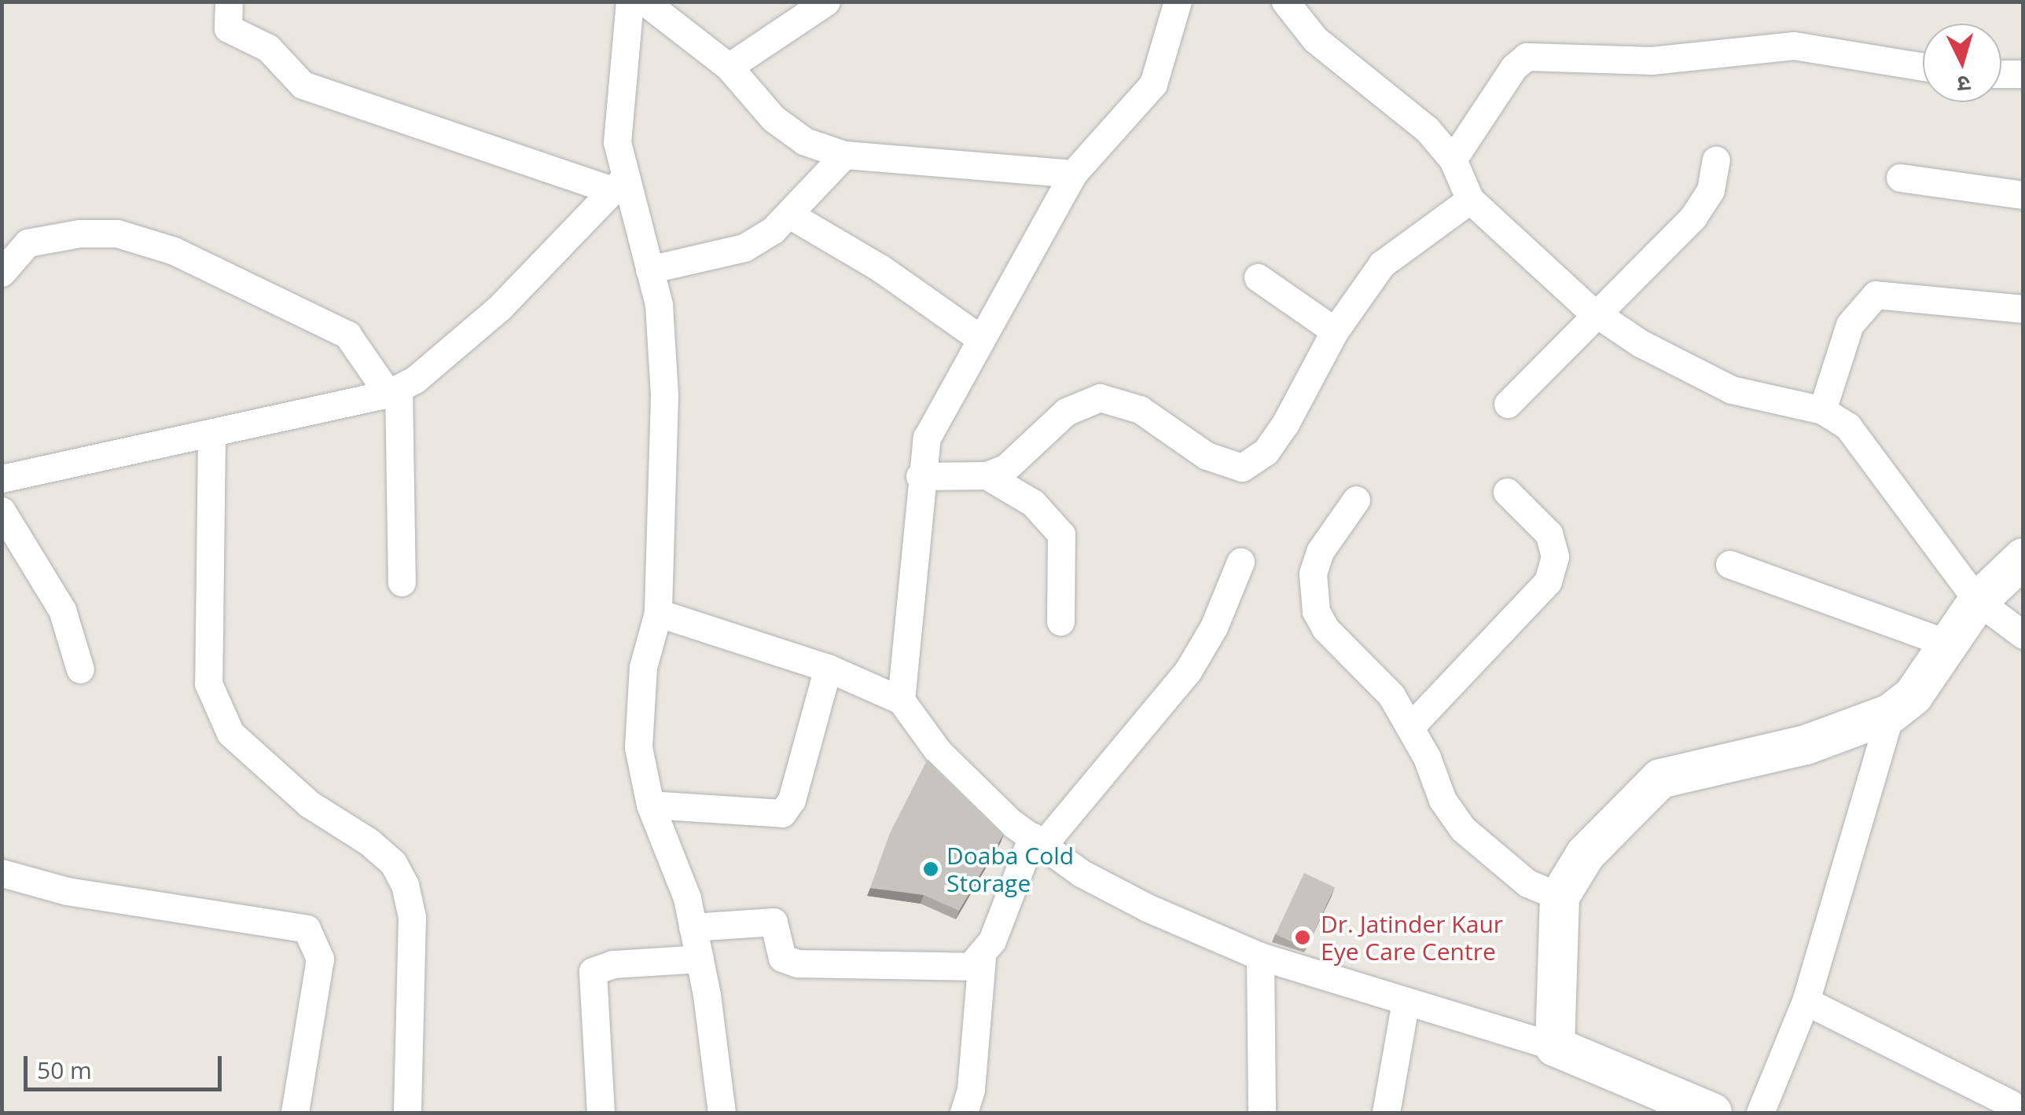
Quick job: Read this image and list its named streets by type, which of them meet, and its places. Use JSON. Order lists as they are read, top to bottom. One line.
{"places":["Doaba Cold Storage","Dr. Jatinder Kaur Eye Care Centre"],"scale_bar":"50 m","north":"bottom"}
